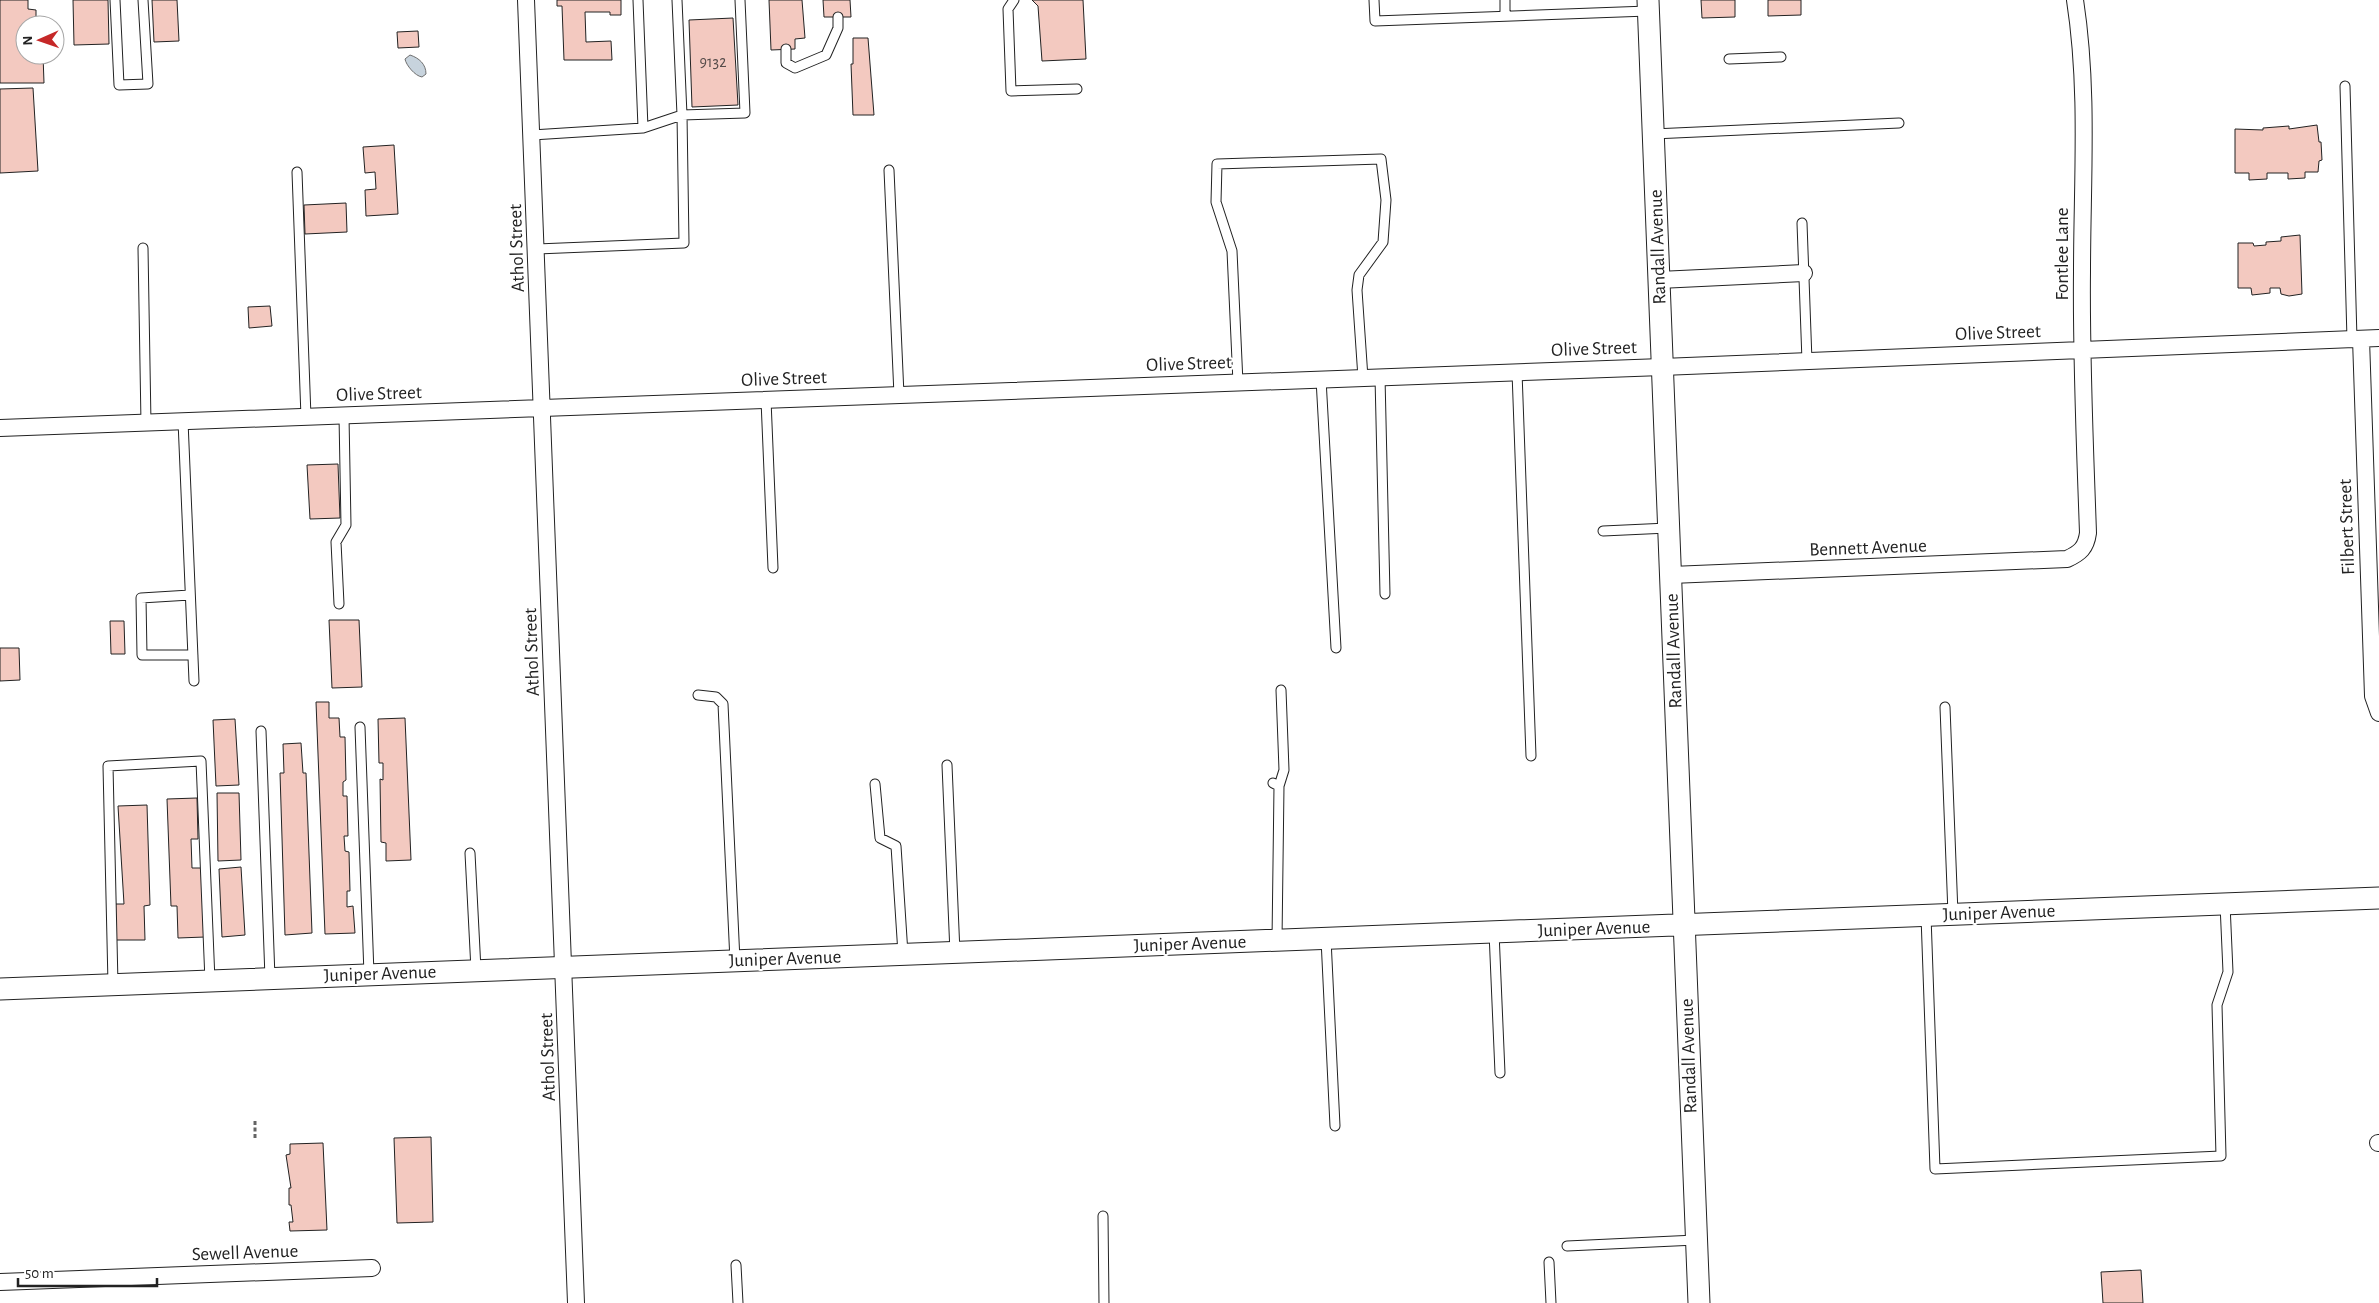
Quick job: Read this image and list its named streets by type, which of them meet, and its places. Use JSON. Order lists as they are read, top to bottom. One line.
{"streets":{"street":["Randall Avenue","Athol Street","Fontlee Lane","Olive Street","Filbert Street","Bennett Avenue","Juniper Avenue","Sewell Avenue"]},"crossings":[["Randall Avenue","Olive Street"],["Randall Avenue","Bennett Avenue"],["Randall Avenue","Juniper Avenue"],["Athol Street","Olive Street"],["Athol Street","Juniper Avenue"],["Fontlee Lane","Olive Street"],["Fontlee Lane","Bennett Avenue"],["Olive Street","Filbert Street"]],"house_numbers":["9132"],"scale_bar":"50 m","north":"left"}
